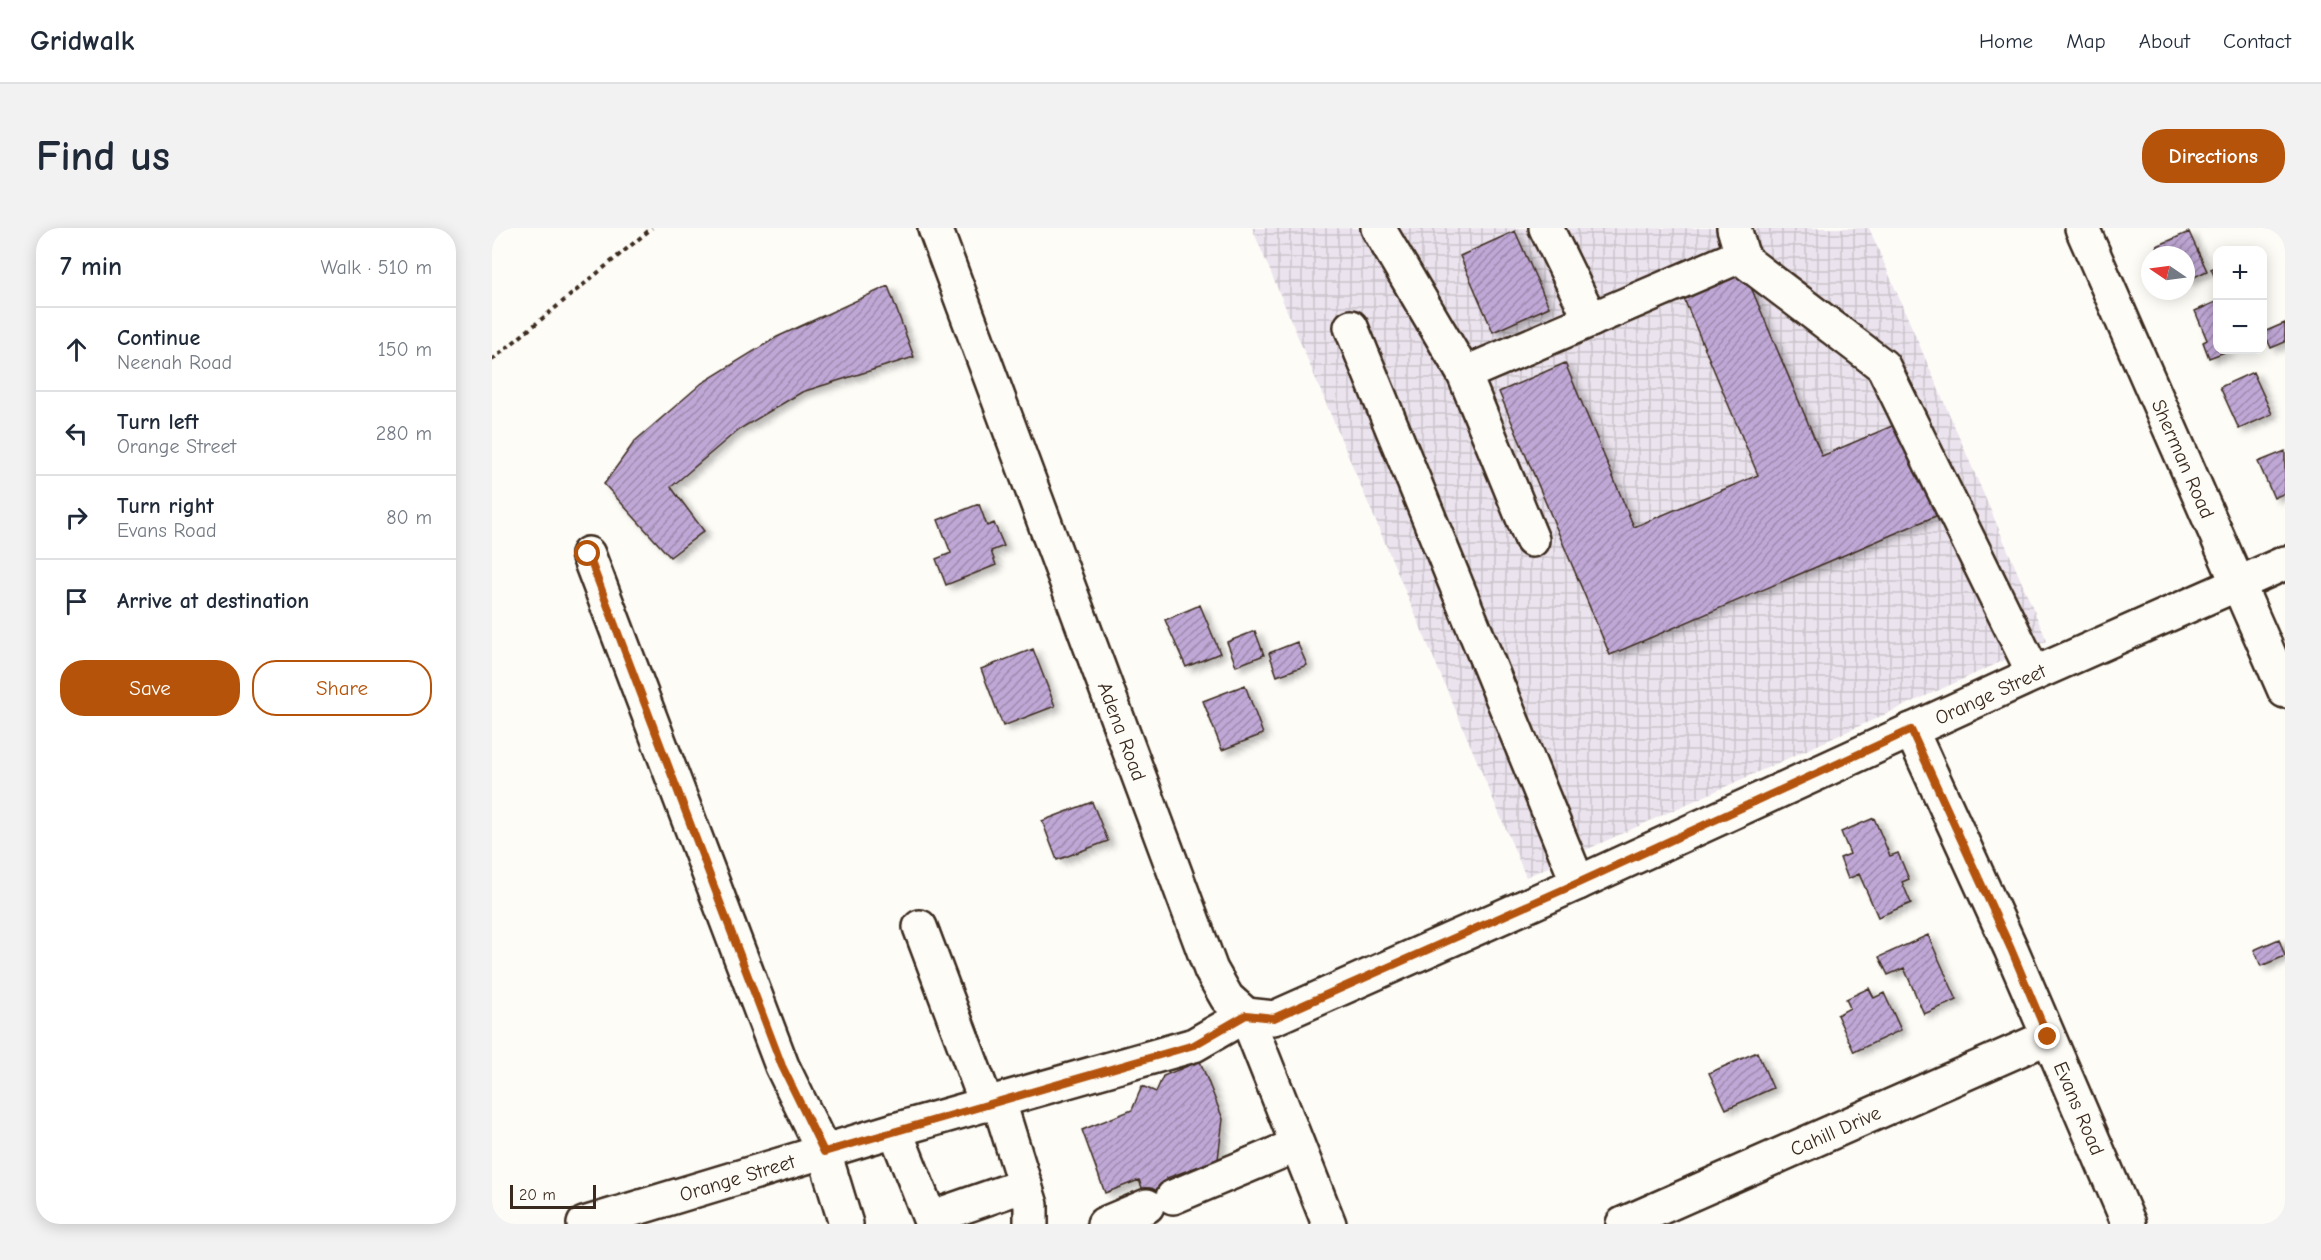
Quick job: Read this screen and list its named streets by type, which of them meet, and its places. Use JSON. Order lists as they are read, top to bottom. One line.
{"streets":{"street":["Sherman Road","Orange Street","Adena Road","Evans Road","Cahill Drive"]},"crossings":[["Sherman Road","Orange Street"],["Orange Street","Adena Road"],["Orange Street","Evans Road"],["Evans Road","Cahill Drive"]],"scale_bar":"20 m","north":"left","page":{"header":"Gridwalk","nav":["Home","Map","About","Contact"],"buttons":["Directions",["Save","Share"]],"title":"Find us","heading":["7 min","Walk · 510 m"],"map_buttons":["+","−"],"list":[["Continue","Neenah Road","150 m"],["Turn left","Orange Street","280 m"],["Turn right","Evans Road","80 m"],"Arrive at destination"],"scale":"20 m"}}
